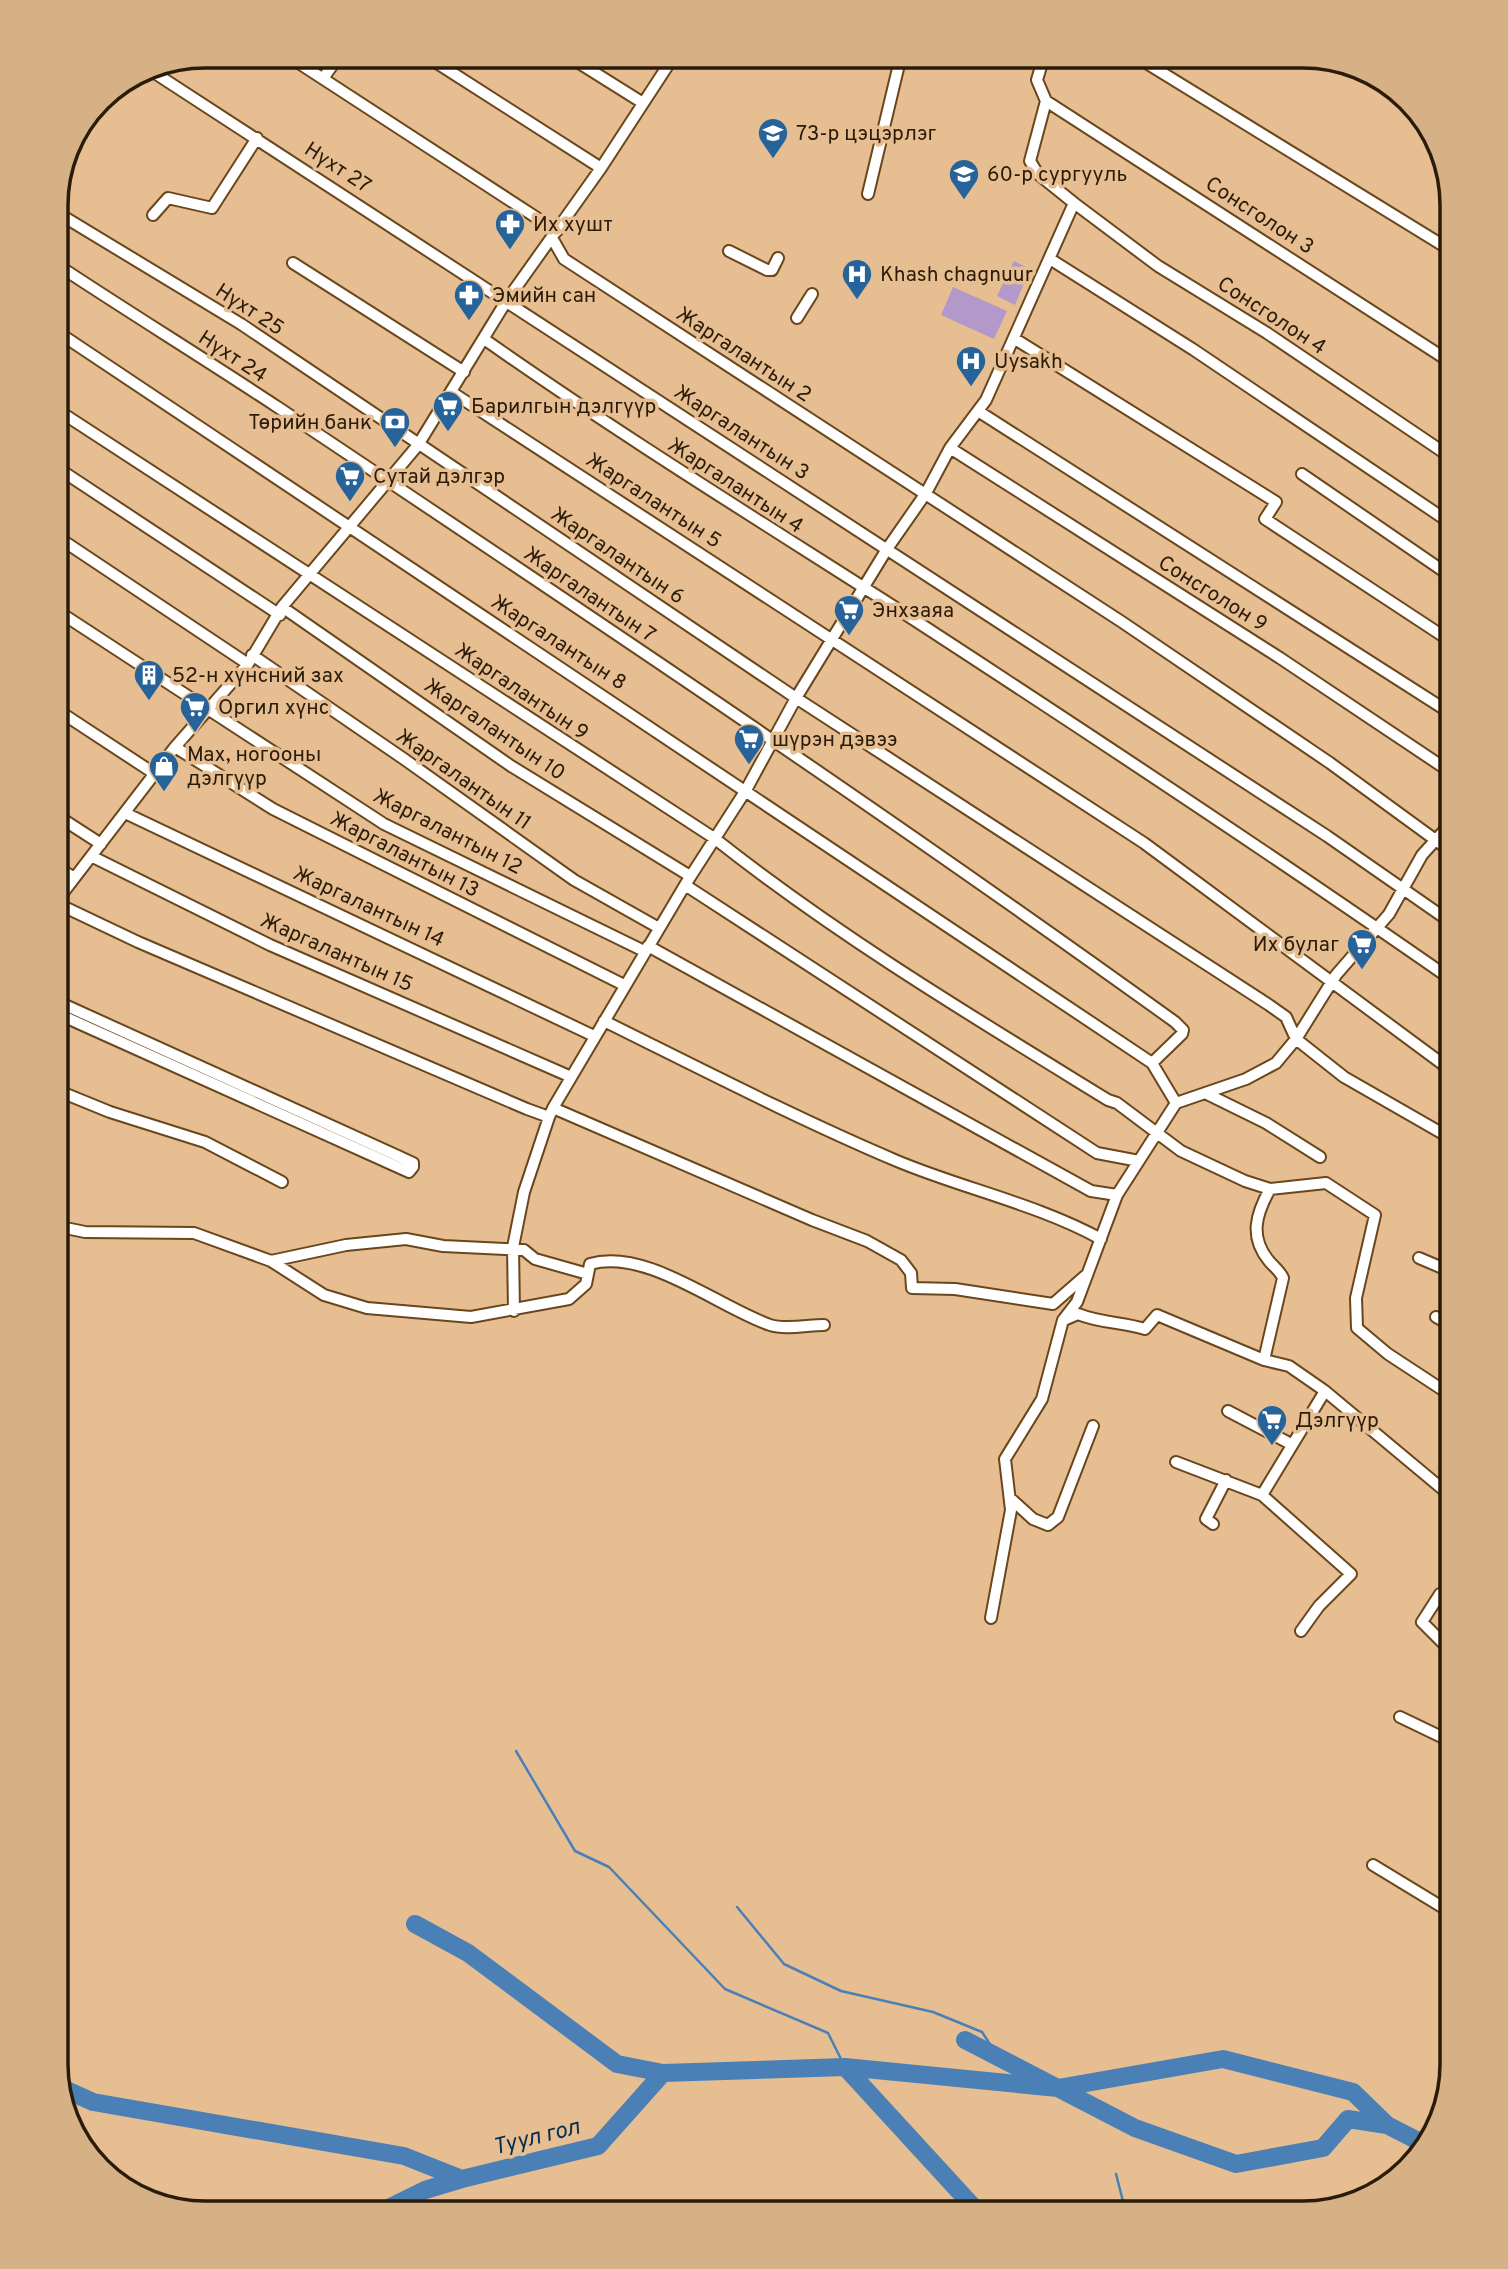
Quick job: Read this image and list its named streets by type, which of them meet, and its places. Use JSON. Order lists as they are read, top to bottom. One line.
{"streets":{"street":["Нүхт 27","Сонсголон 3","Нүхт 25","Сонсголон 4","Жаргалантын 2","Нүхт 24","Жаргалантын 3","Жаргалантын 4","Жаргалантын 5","Жаргалантын 6","Сонсголон 9","Жаргалантын 7","Жаргалантын 8","Жаргалантын 9","Жаргалантын 10","Жаргалантын 11","Жаргалантын 12","Жаргалантын 13","Жаргалантын 14","Жаргалантын 15"]},"crossings":[["Нүхт 27","Жаргалантын 3"],["Сонсголон 3","Сонсголон 4"],["Нүхт 25","Жаргалантын 6"],["Нүхт 24","Жаргалантын 7"],["Жаргалантын 7","Жаргалантын 8"]],"water":["Туул гол"],"places":{"school or university":["73-р цэцэрлэг","60-р сургууль"],"pharmacy":["Их хушт","Эмийн сан"],"hospital":["Khash chagnuur","Uysakh"],"supermarket":["Барилгын дэлгүүр","Сутай дэлгэр","Энхзаяа","Оргил хүнс","шүрэн дэвээ","Их булаг","Дэлгүүр"],"bank":["Төрийн банк"],"building":["52-н хүнсний зах"],"shop":["Мах, ногооны дэлгүүр"]}}
